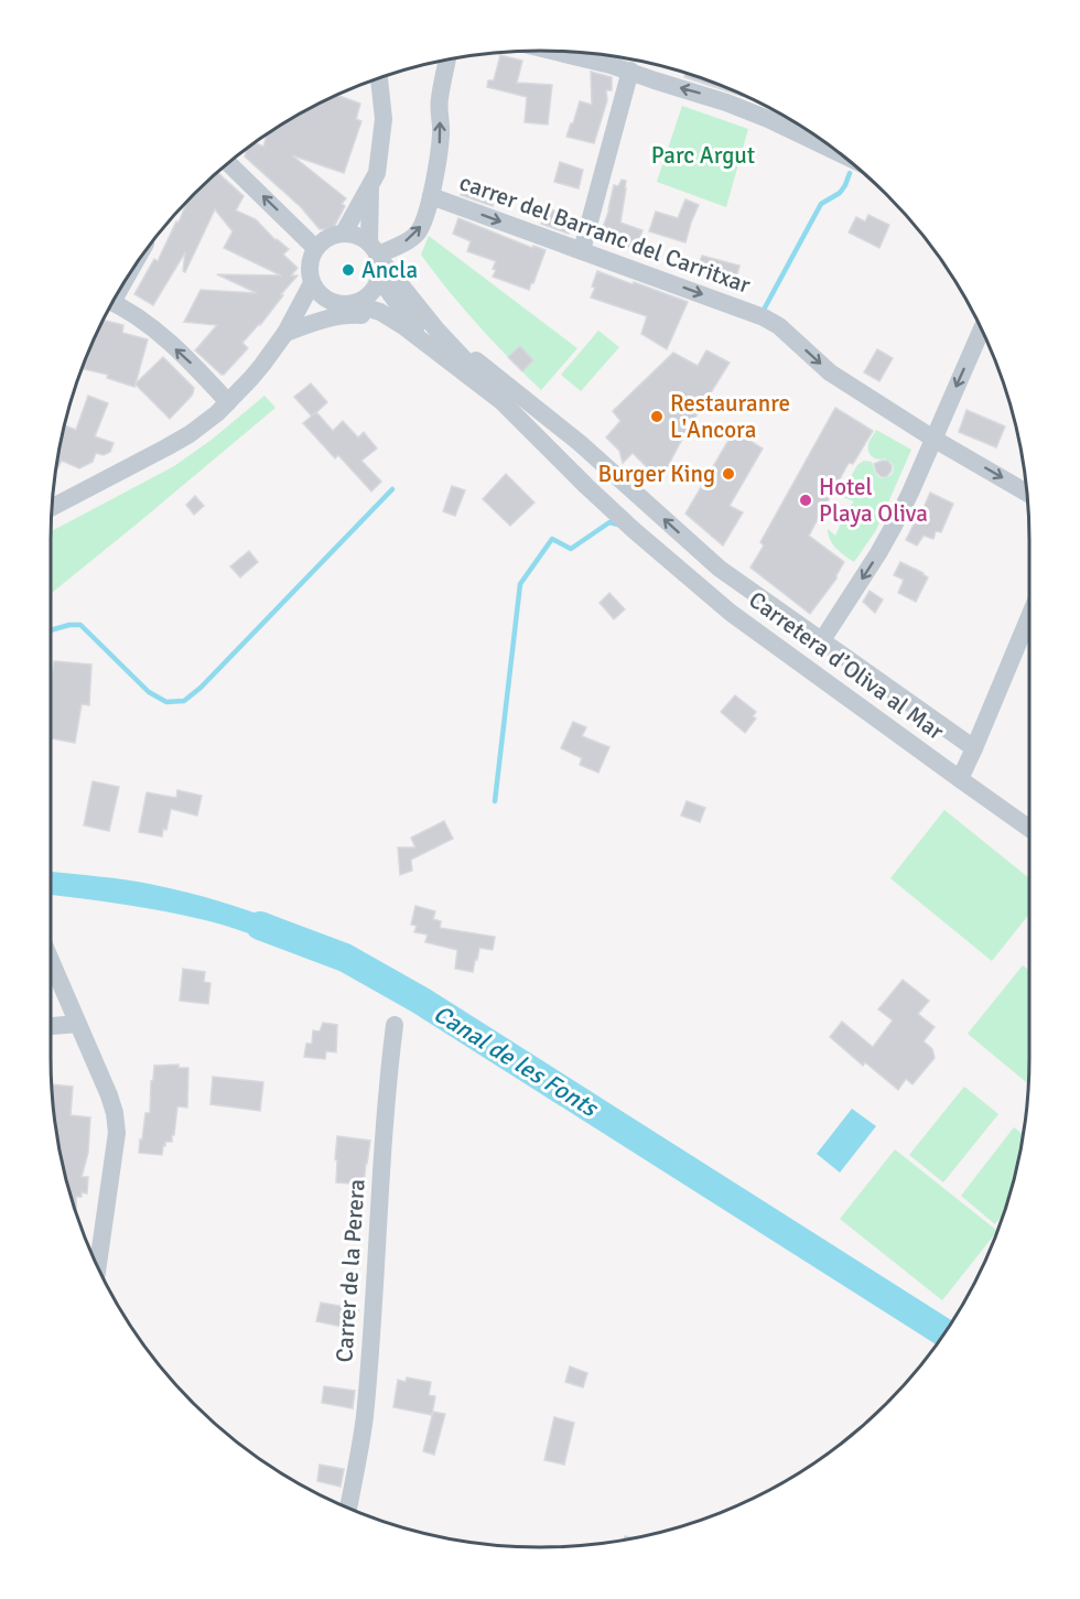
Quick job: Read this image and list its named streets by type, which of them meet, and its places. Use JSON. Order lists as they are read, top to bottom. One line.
{"streets":{"street":["carrer del Barranc del Carritxar","Carretera d’Oliva al Mar","Carrer de la Perera"]},"water":["Canal de les Fonts"],"parks":["Parc Argut"],"places":["Ancla","Restauranre L'Ancora","Burger King","Hotel Playa Oliva"]}
